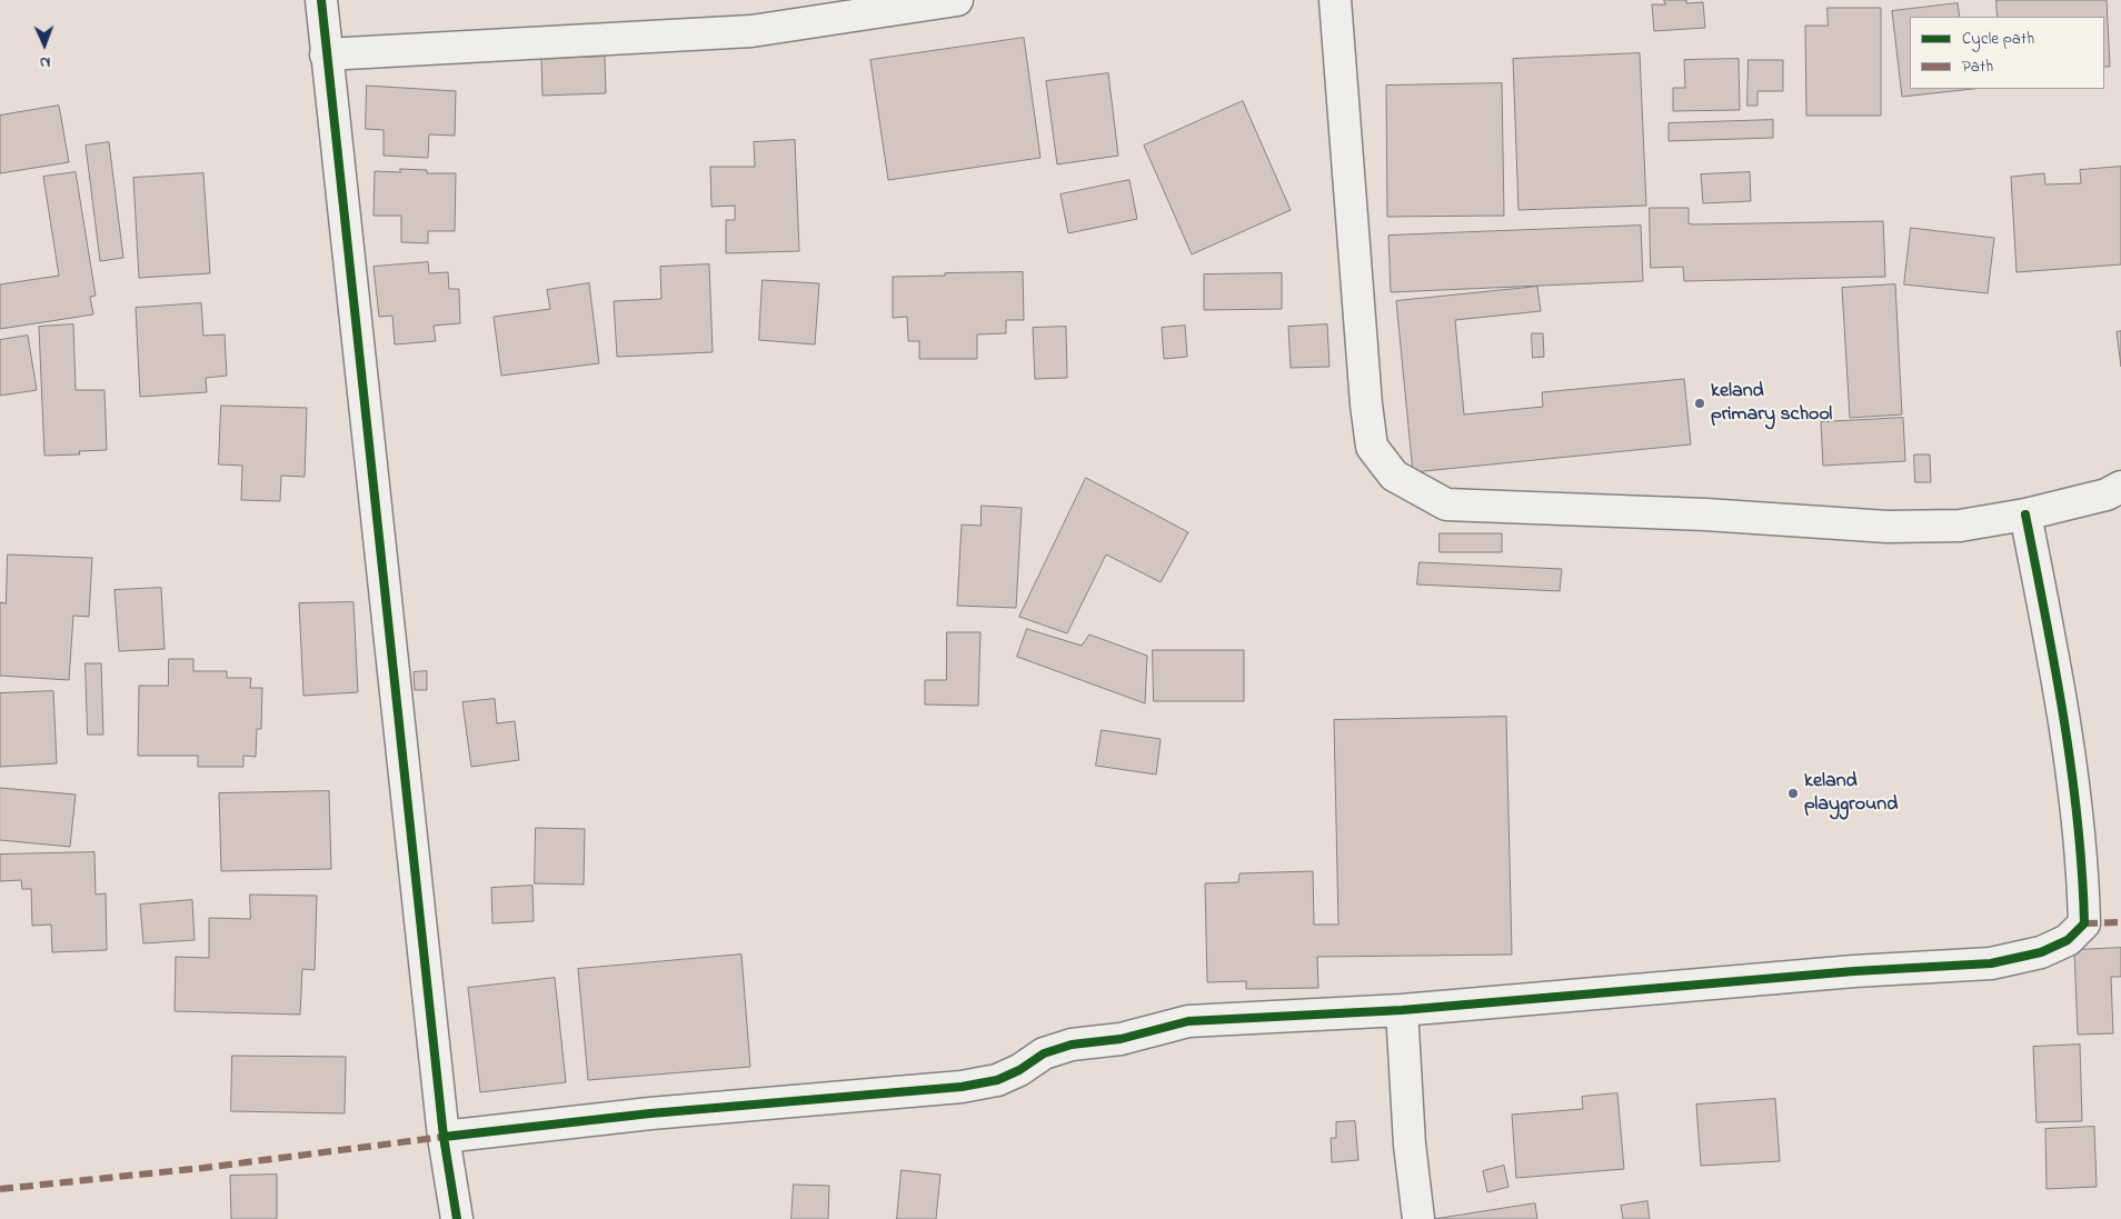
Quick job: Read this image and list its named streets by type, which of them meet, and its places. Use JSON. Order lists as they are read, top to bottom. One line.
{"places":["keland primary school","keland playground"],"legend":["Cycle path","Path"],"north":"bottom"}
